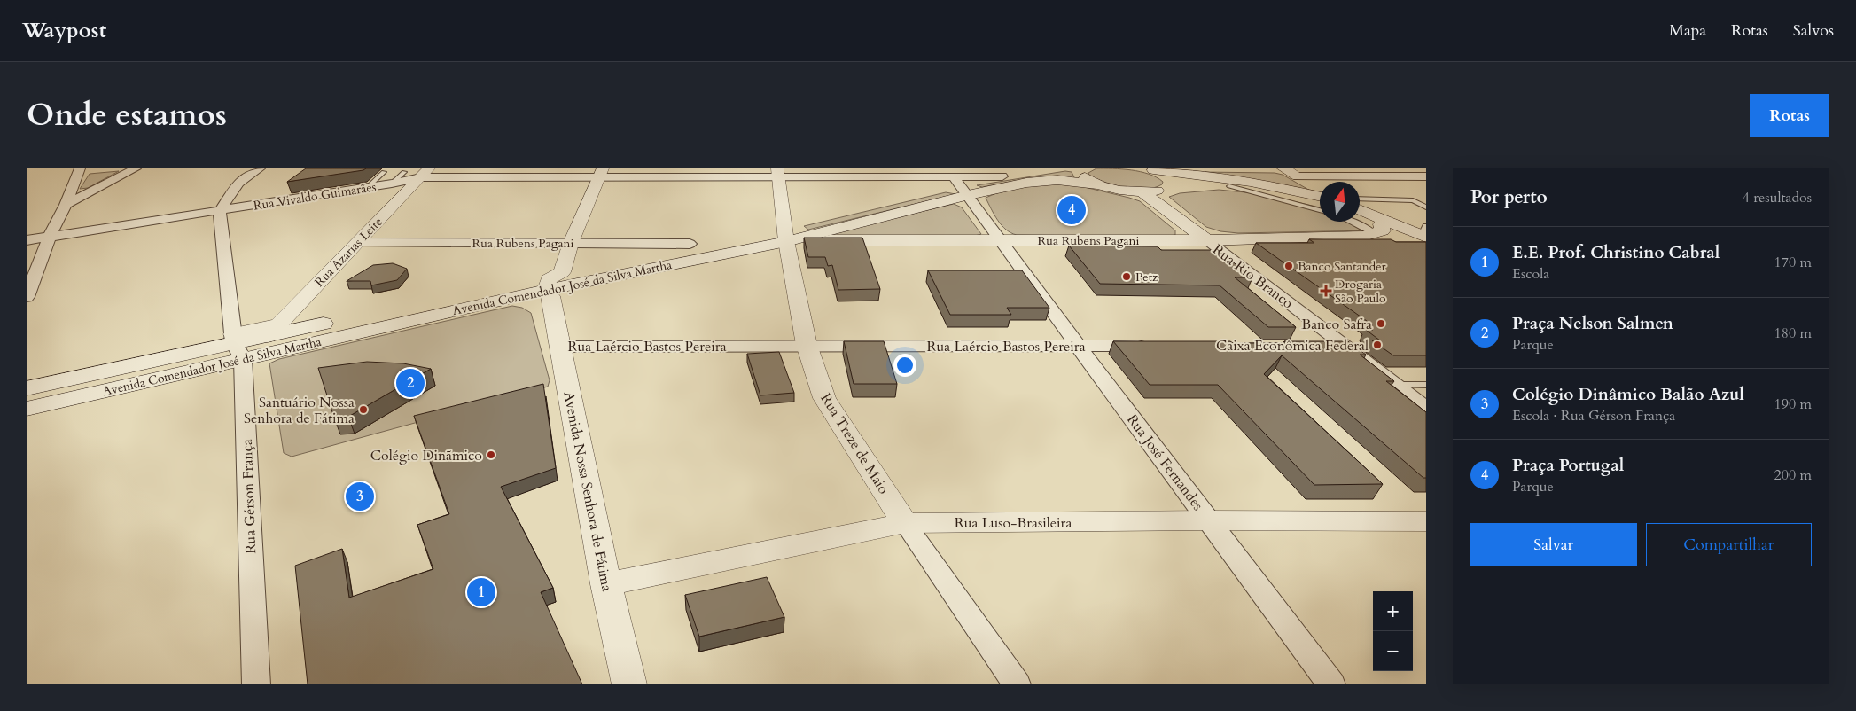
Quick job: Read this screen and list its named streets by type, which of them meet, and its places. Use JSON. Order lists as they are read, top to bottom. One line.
{"streets":{"main road":["Rua Rubens Pagani","Rua Azarias Leite","Avenida Comendador José da Silva Martha","Rua Treze de Maio","Avenida Nossa Senhora de Fátima","Rua Luso-Brasileira"],"street":["Rua Vivaldo Guimarães","Rua Rio Branco","Rua Laércio Bastos Pereira","Rua José Fernandes","Rua Gérson França"]},"crossings":[["Rua Vivaldo Guimarães","Rua Azarias Leite"],["Rua Vivaldo Guimarães","Avenida Comendador José da Silva Martha"],["Rua Vivaldo Guimarães","Rua Treze de Maio"],["Rua Vivaldo Guimarães","Rua José Fernandes"],["Rua Vivaldo Guimarães","Rua Gérson França"],["Rua Rubens Pagani","Rua Azarias Leite"],["Rua Rubens Pagani","Rua Rio Branco"],["Rua Rubens Pagani","Avenida Comendador José da Silva Martha"],["Rua Rubens Pagani","Rua Treze de Maio"],["Rua Rubens Pagani","Rua José Fernandes"],["Rua Azarias Leite","Avenida Comendador José da Silva Martha"],["Avenida Comendador José da Silva Martha","Rua Treze de Maio"],["Avenida Comendador José da Silva Martha","Rua José Fernandes"],["Avenida Comendador José da Silva Martha","Avenida Nossa Senhora de Fátima"],["Avenida Comendador José da Silva Martha","Rua Gérson França"],["Rua Laércio Bastos Pereira","Rua Treze de Maio"],["Rua Laércio Bastos Pereira","Rua José Fernandes"],["Rua Laércio Bastos Pereira","Avenida Nossa Senhora de Fátima"],["Rua Treze de Maio","Rua Luso-Brasileira"],["Rua José Fernandes","Rua Luso-Brasileira"],["Avenida Nossa Senhora de Fátima","Rua Luso-Brasileira"]],"places":{"other":["Banco Santander","Petz","Banco Safra","Caixa Econômica Federal","Santuário Nossa Senhora de Fátima","Colégio Dinãmico"],"health":["Drogaria São Paulo"]},"north":"top","page":{"header":"Waypost","nav":["Mapa","Rotas","Salvos"],"title":"Onde estamos","buttons":["Rotas",["Salvar","Compartilhar"]],"heading":["Por perto","4 resultados"],"pins":["4","2","3","1"],"list":[{"mark":"1","name":"E.E. Prof. Christino Cabral","note":"Escola","value":"170 m"},{"mark":"2","name":"Praça Nelson Salmen","note":"Parque","value":"180 m"},{"mark":"3","name":"Colégio Dinâmico Balão Azul","note":"Escola · Rua Gérson França","value":"190 m"},{"mark":"4","name":"Praça Portugal","note":"Parque","value":"200 m"}],"map_buttons":["+","−"]}}
